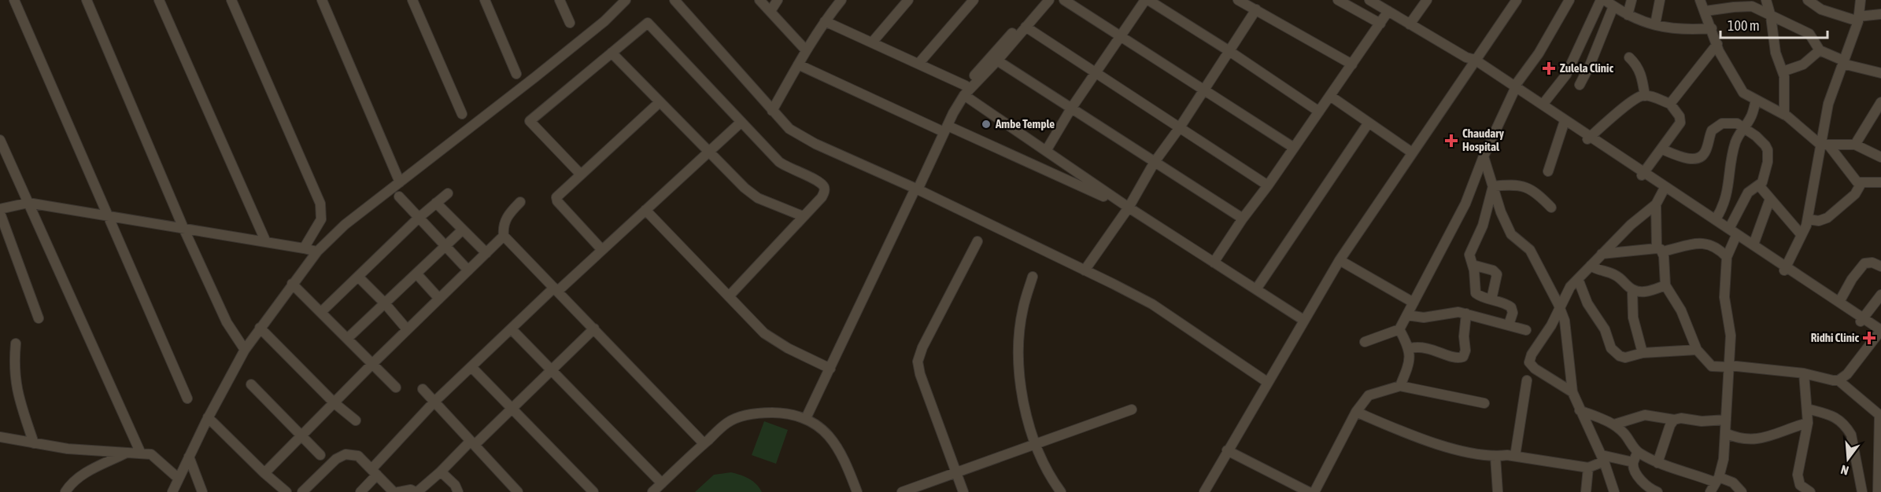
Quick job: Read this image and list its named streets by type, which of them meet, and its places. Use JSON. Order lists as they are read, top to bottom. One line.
{"places":{"health":["Zulela Clinic","Chaudary Hospital","Ridhi Clinic"],"other":["Ambe Temple"]},"scale_bar":"100 m","north":"bottom"}
